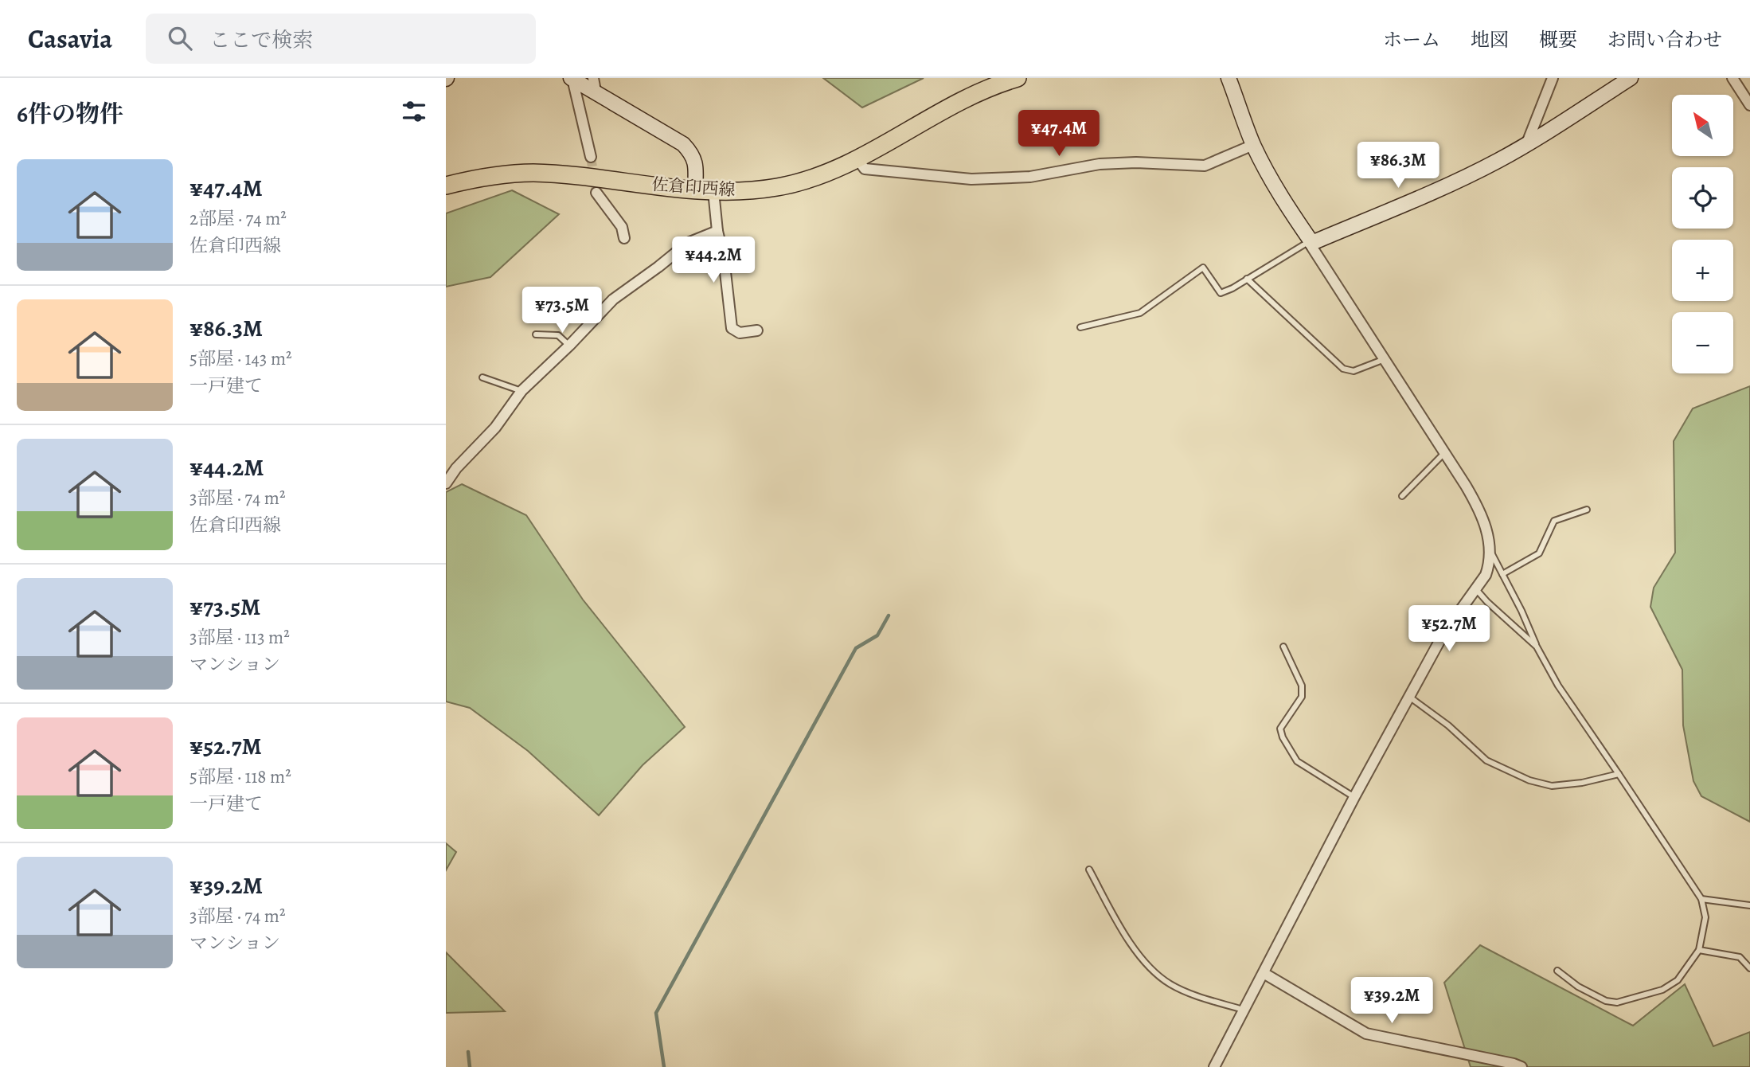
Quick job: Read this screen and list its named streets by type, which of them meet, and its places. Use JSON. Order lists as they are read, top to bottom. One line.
{"streets":{"main road":["佐倉印西線"]},"north":"top left","page":{"header":"Casavia","search":"ここで検索","nav":["ホーム","地図","概要","お問い合わせ"],"heading":"6件の物件","map_buttons":["+","−"],"price":["¥47.4M","¥86.3M","¥44.2M","¥73.5M","¥52.7M","¥39.2M"],"list":[{"name":"¥47.4M","note":"2部屋 · 74 m² · 佐倉印西線"},{"name":"¥86.3M","note":"5部屋 · 143 m² · 一戸建て"},{"name":"¥44.2M","note":"3部屋 · 74 m² · 佐倉印西線"},{"name":"¥73.5M","note":"3部屋 · 113 m² · マンション"},{"name":"¥52.7M","note":"5部屋 · 118 m² · 一戸建て"},{"name":"¥39.2M","note":"3部屋 · 74 m² · マンション"}]}}
